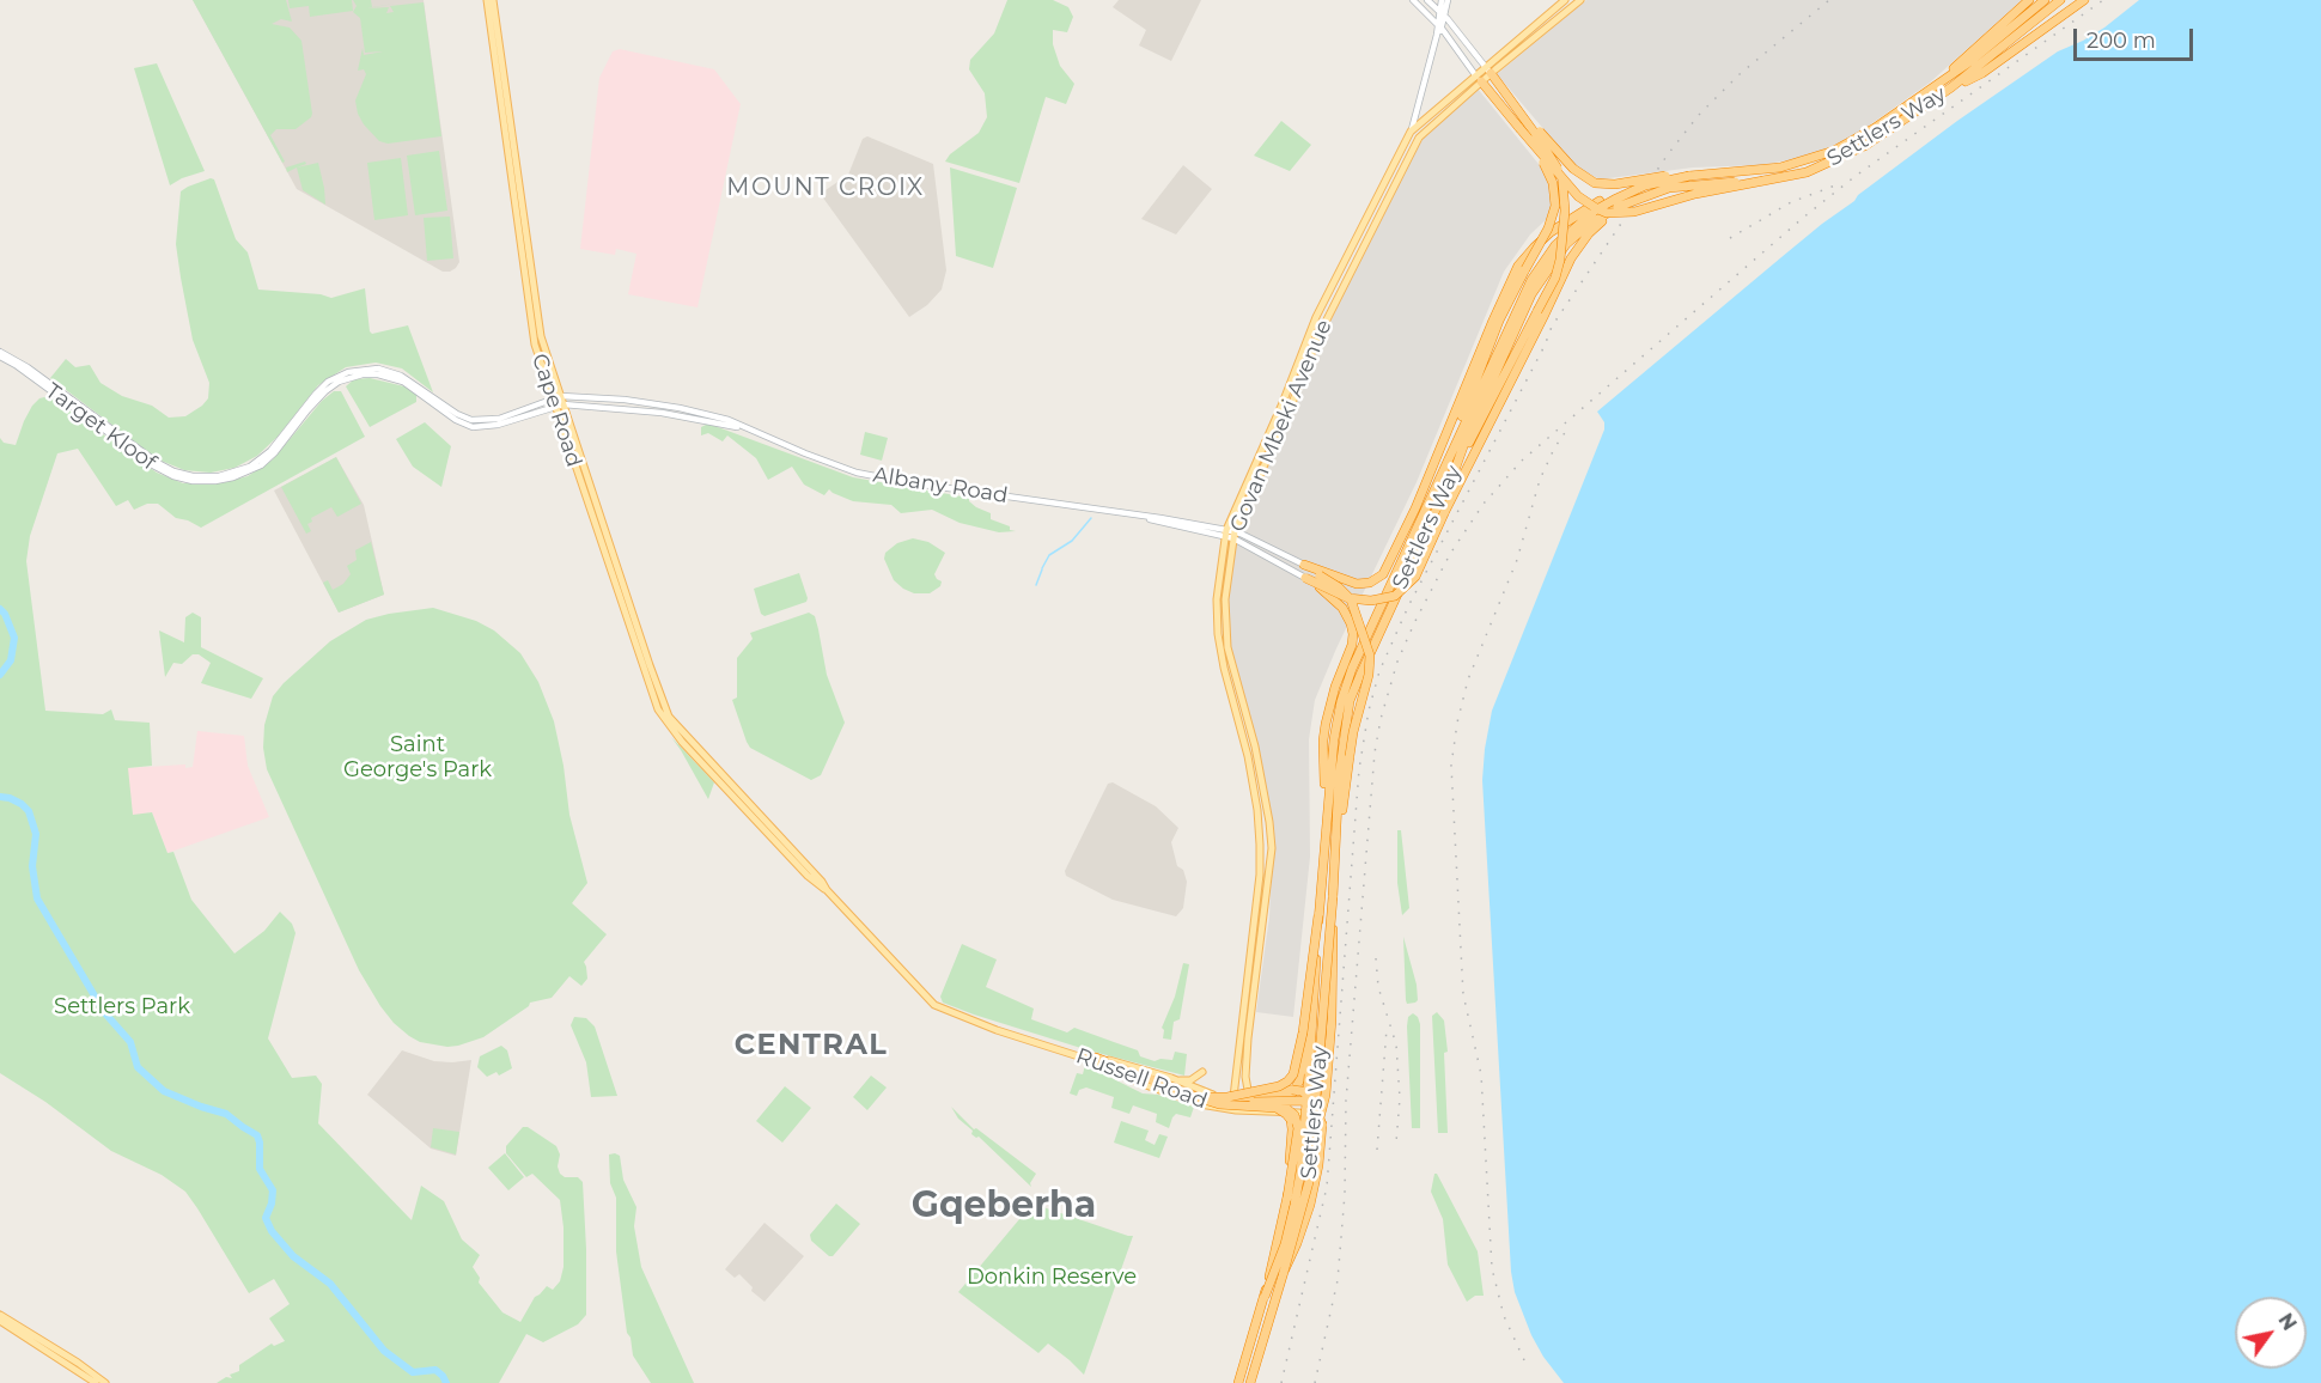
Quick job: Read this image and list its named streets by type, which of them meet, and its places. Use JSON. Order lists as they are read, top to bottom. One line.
{"streets":{"highway":["Settlers Way"],"main road":["Cape Road","Govan Mbeki Avenue","Target Kloof","Albany Road","Russell Road"]},"crossings":[["Cape Road","Target Kloof"],["Cape Road","Albany Road"],["Cape Road","Russell Road"],["Govan Mbeki Avenue","Albany Road"],["Govan Mbeki Avenue","Russell Road"]],"districts":["MOUNT CROIX","CENTRAL","Gqeberha"],"parks":["Saint George's Park","Settlers Park","Donkin Reserve"],"scale_bar":"200 m","north":"top right"}
